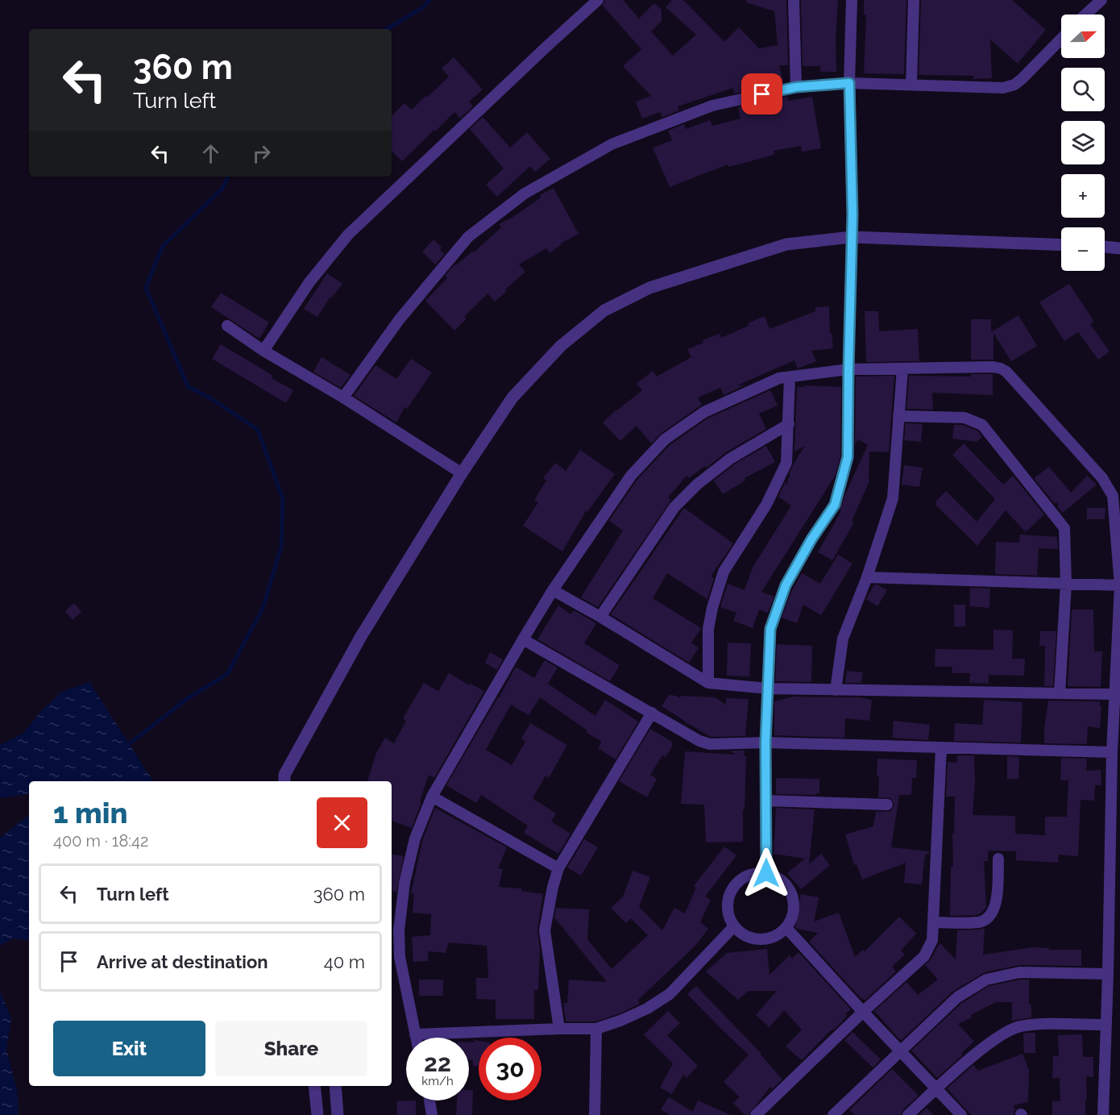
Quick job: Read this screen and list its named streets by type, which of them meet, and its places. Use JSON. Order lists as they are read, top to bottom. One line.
{"north":"right","page":{"map_buttons":["+","−"],"turn":["360 m","Turn left"],"heading":["1 min","400 m · 18:42"],"list":[{"name":"Turn left","value":"360 m"},{"name":"Arrive at destination","value":"40 m"}],"buttons":["Exit","Share"],"speed":"22 km/h","limit":"30"}}
